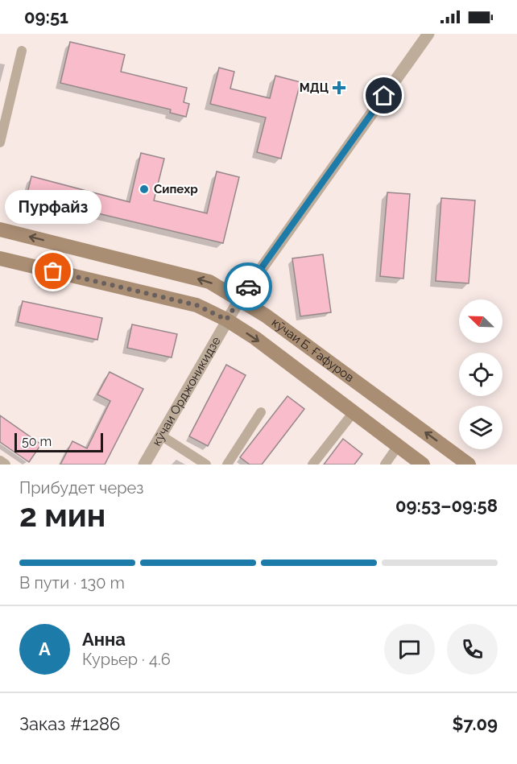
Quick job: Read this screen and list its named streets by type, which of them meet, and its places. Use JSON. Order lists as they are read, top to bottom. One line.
{"streets":{"main road":["кӯчаи Б. Ғафуров"],"street":["кӯчаи Орджоникидзе"]},"crossings":[["кӯчаи Б. Ғафуров","кӯчаи Орджоникидзе"]],"places":{"health":["МДЦ"],"other":["Сипехр","Пурфайз"]},"scale_bar":"50 m","north":"top left","page":{"status":"09:51","bubble":"Пурфайз","scale":"50 m","heading":["2 мин","Прибудет через","09:53–09:58"],"panel":["Анна","Курьер · 4.6","Заказ #1286","$7.09"],"bar":"В пути · 130 m","round":"А"}}
